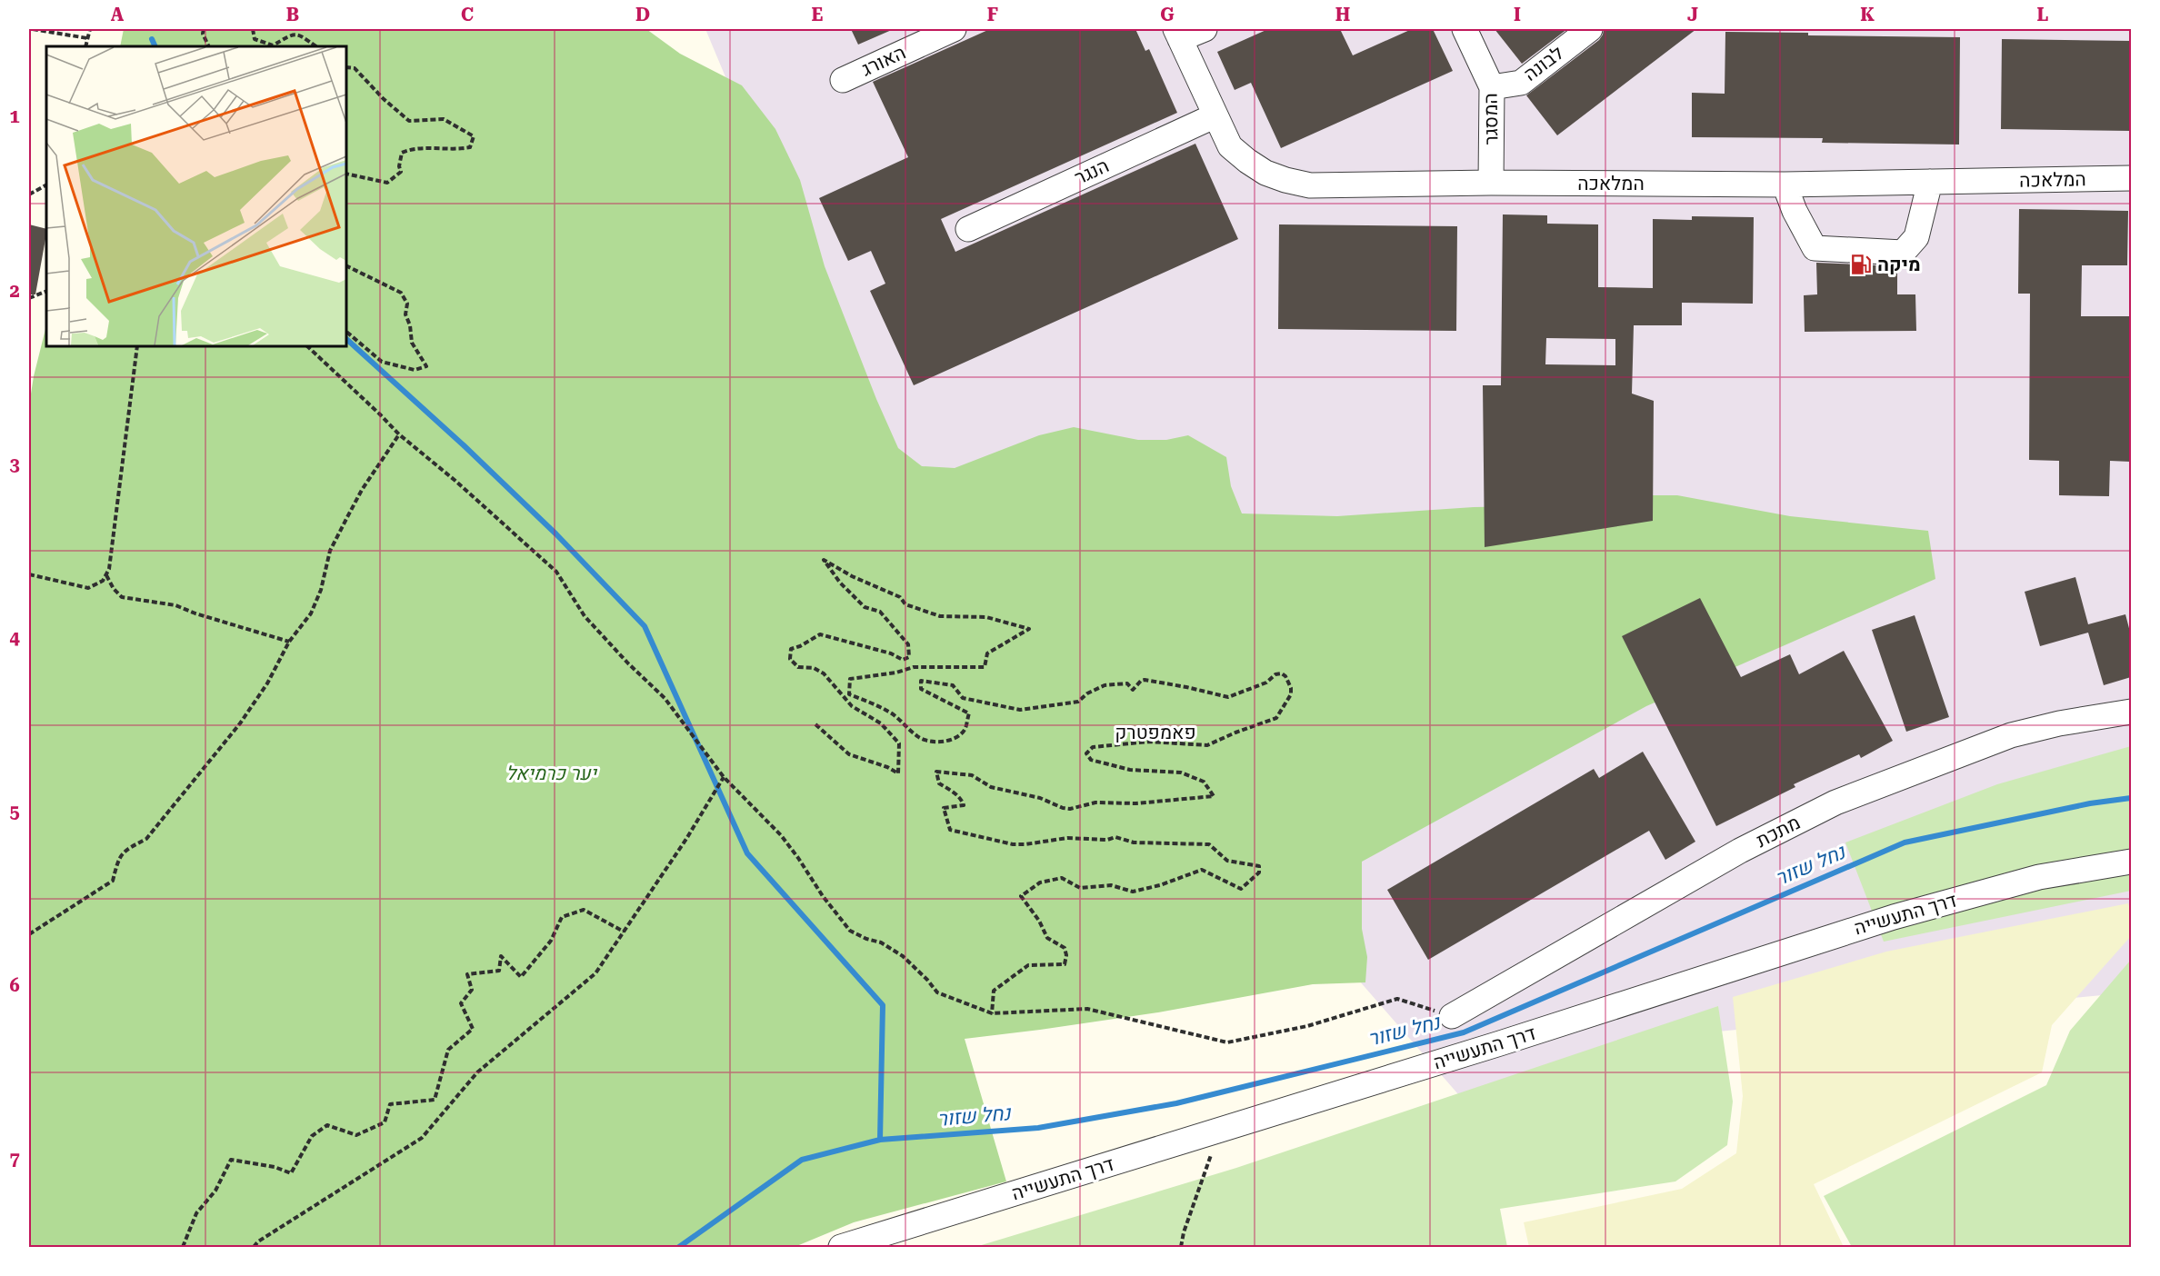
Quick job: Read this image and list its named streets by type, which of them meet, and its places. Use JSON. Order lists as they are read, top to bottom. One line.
{"streets":{"street":["האורג","לבונה","המסגר","הנגר","המלאכה","מתכת","דרך התעשייה"],"path":["פאמפטרק"]},"crossings":[["לבונה","המסגר"],["המסגר","המלאכה"],["הנגר","המלאכה"]],"water":["נחל שזור"],"parks":["יער כרמיאל"],"places":{"fuel station":["מיקה"]},"grid":{"columns":["A","B","C","D","E","F","G","H","I","J","K","L"],"rows":["1","2","3","4","5","6","7"]}}
